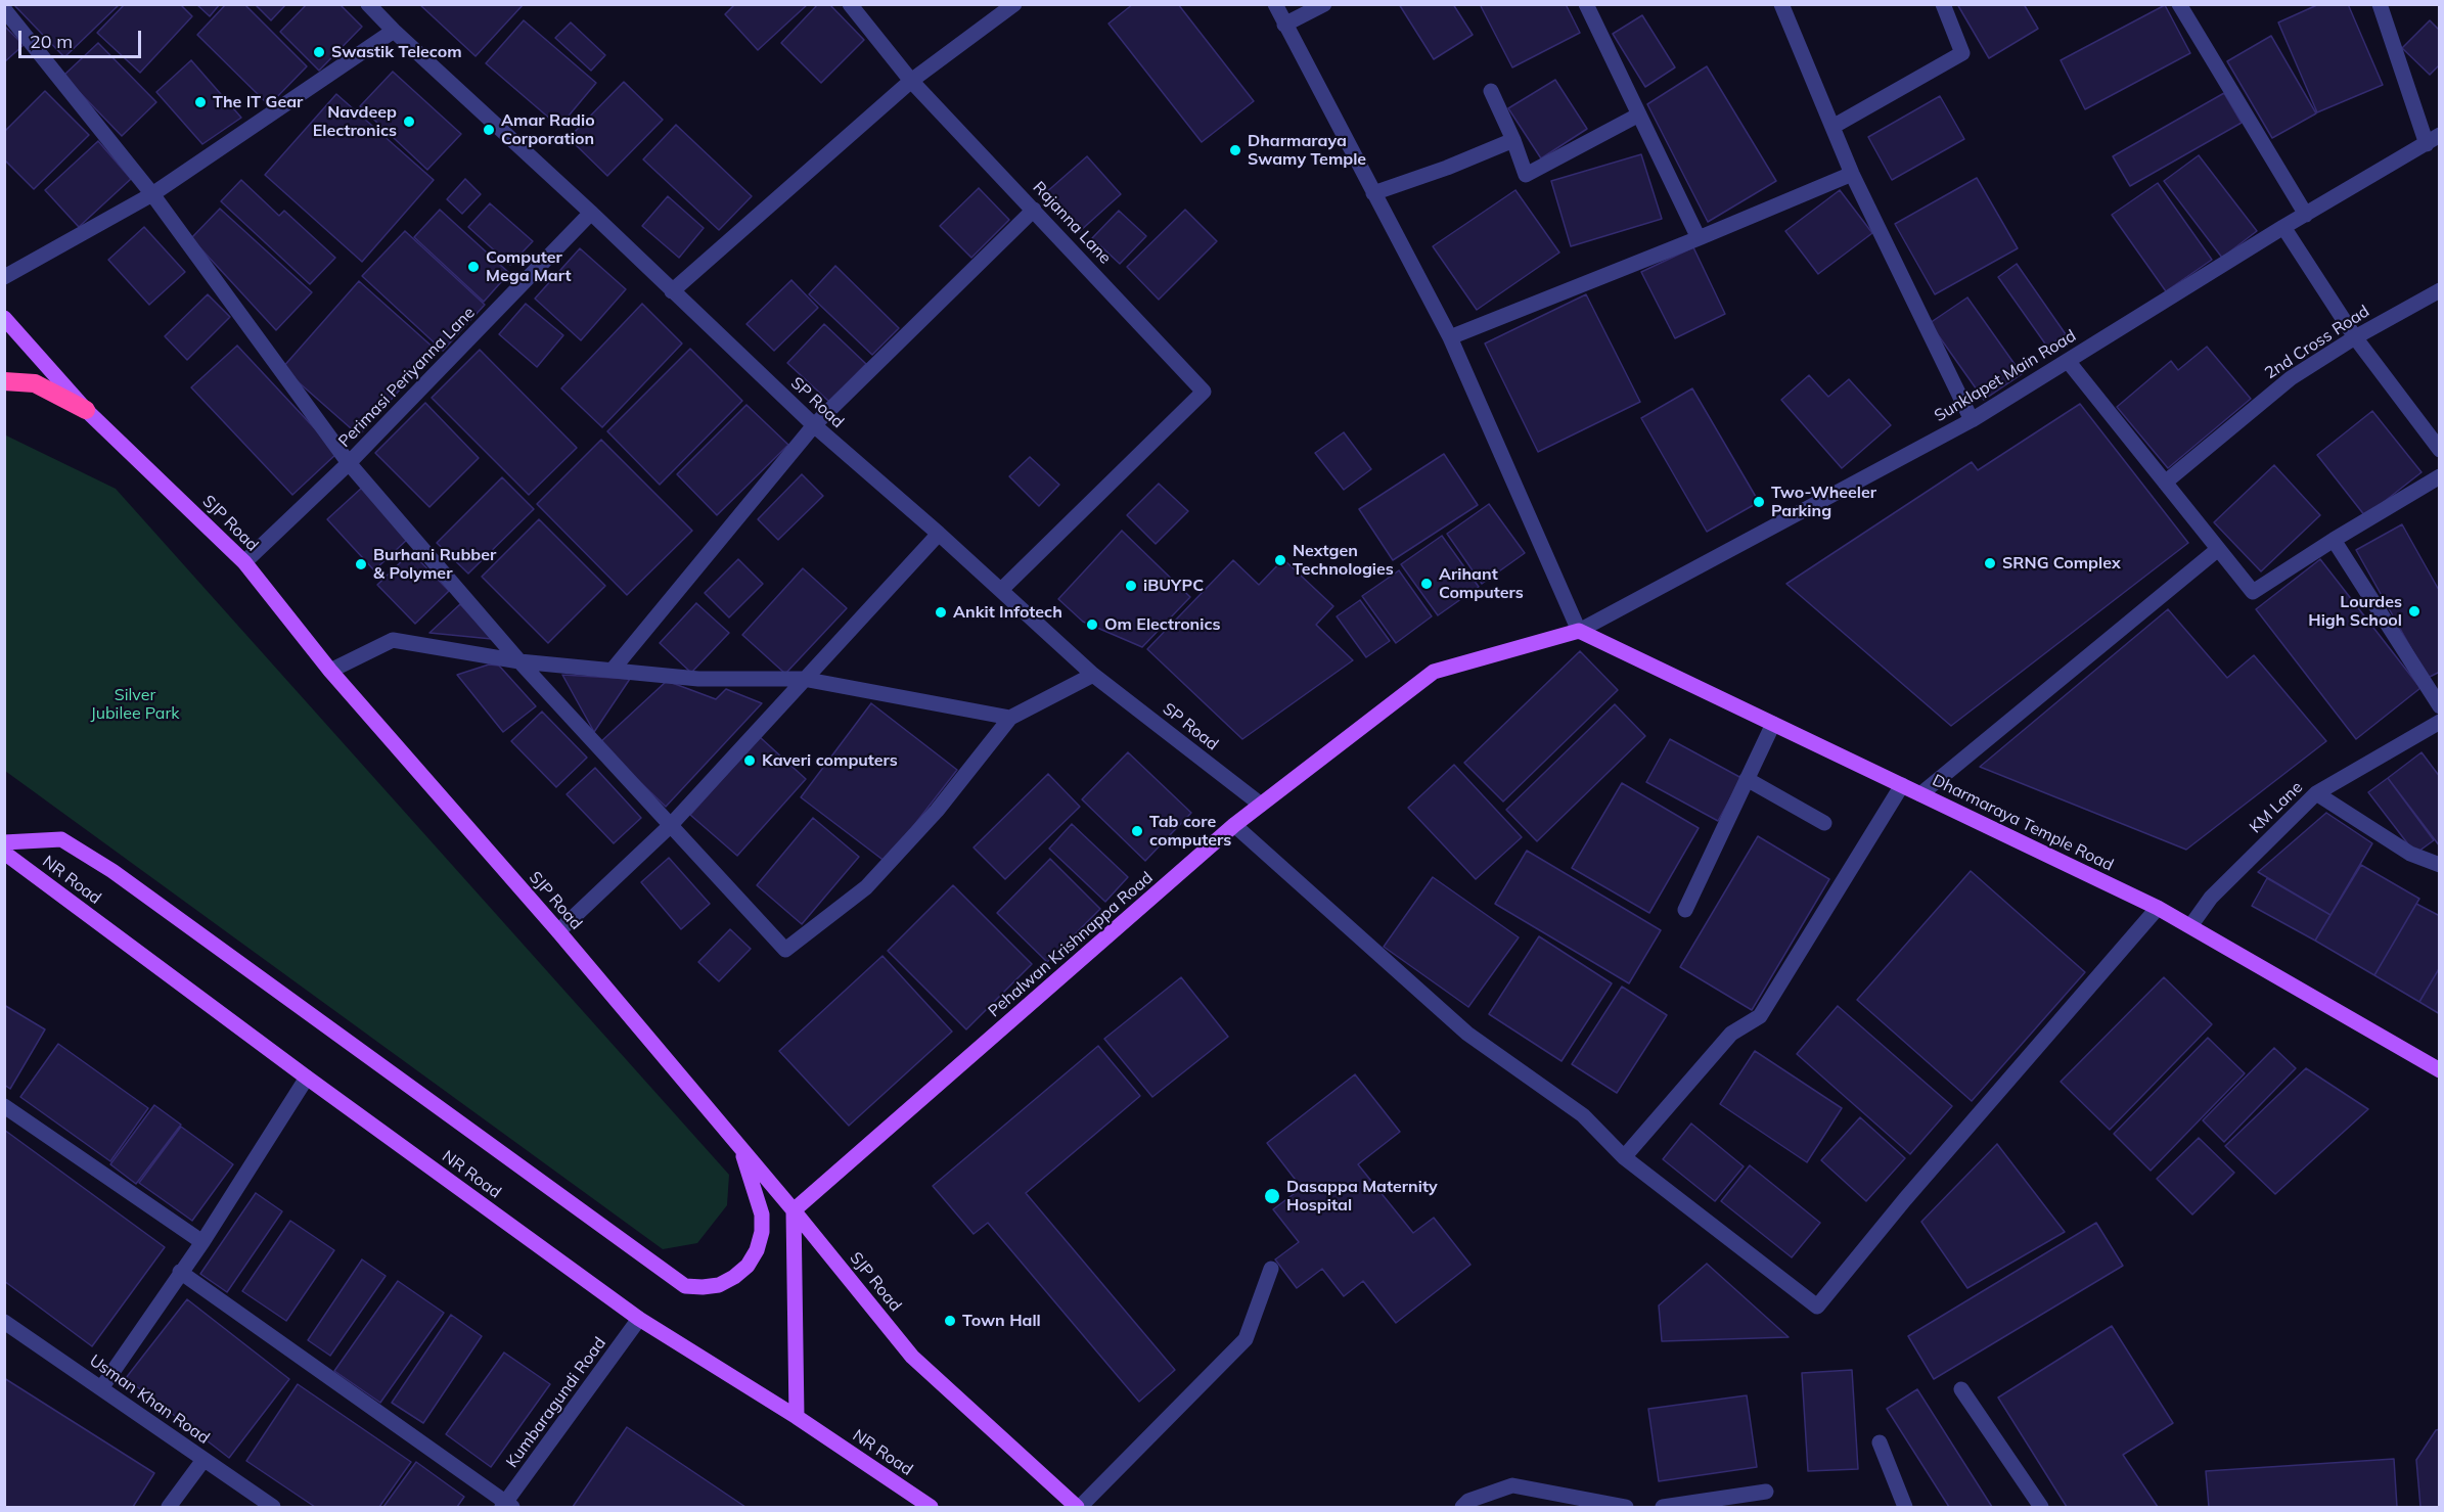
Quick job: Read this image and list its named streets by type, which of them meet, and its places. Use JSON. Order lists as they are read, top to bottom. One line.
{"streets":{"main road":["SJP Road","Dharmaraya Temple Road","NR Road","Pehalwan Krishnappa Road"],"street":["Rajanna Lane","2nd Cross Road","Sunklapet Main Road","Perimasi Periyanna Lane","SP Road","KM Lane","Usman Khan Road","Kumbaragundi Road"]},"crossings":[["Rajanna Lane","SP Road"],["Sunklapet Main Road","Dharmaraya Temple Road"],["Sunklapet Main Road","Pehalwan Krishnappa Road"],["Perimasi Periyanna Lane","SP Road"],["Perimasi Periyanna Lane","SJP Road"],["SP Road","Pehalwan Krishnappa Road"],["SJP Road","Pehalwan Krishnappa Road"],["KM Lane","Dharmaraya Temple Road"],["Dharmaraya Temple Road","Pehalwan Krishnappa Road"],["NR Road","Kumbaragundi Road"]],"parks":["Silver Jubilee Park"],"places":["Swastik Telecom","The IT Gear","Navdeep Electronics","Amar Radio Corporation","Dharmaraya Swamy Temple","Computer Mega Mart","Two-Wheeler Parking","Nextgen Technologies","SRNG Complex","Burhani Rubber & Polymer","Arihant Computers","iBUYPC","Lourdes High School","Ankit Infotech","Om Electronics","Kaveri computers","Tab core computers","Dasappa Maternity Hospital","Town Hall"],"scale_bar":"20 m"}
